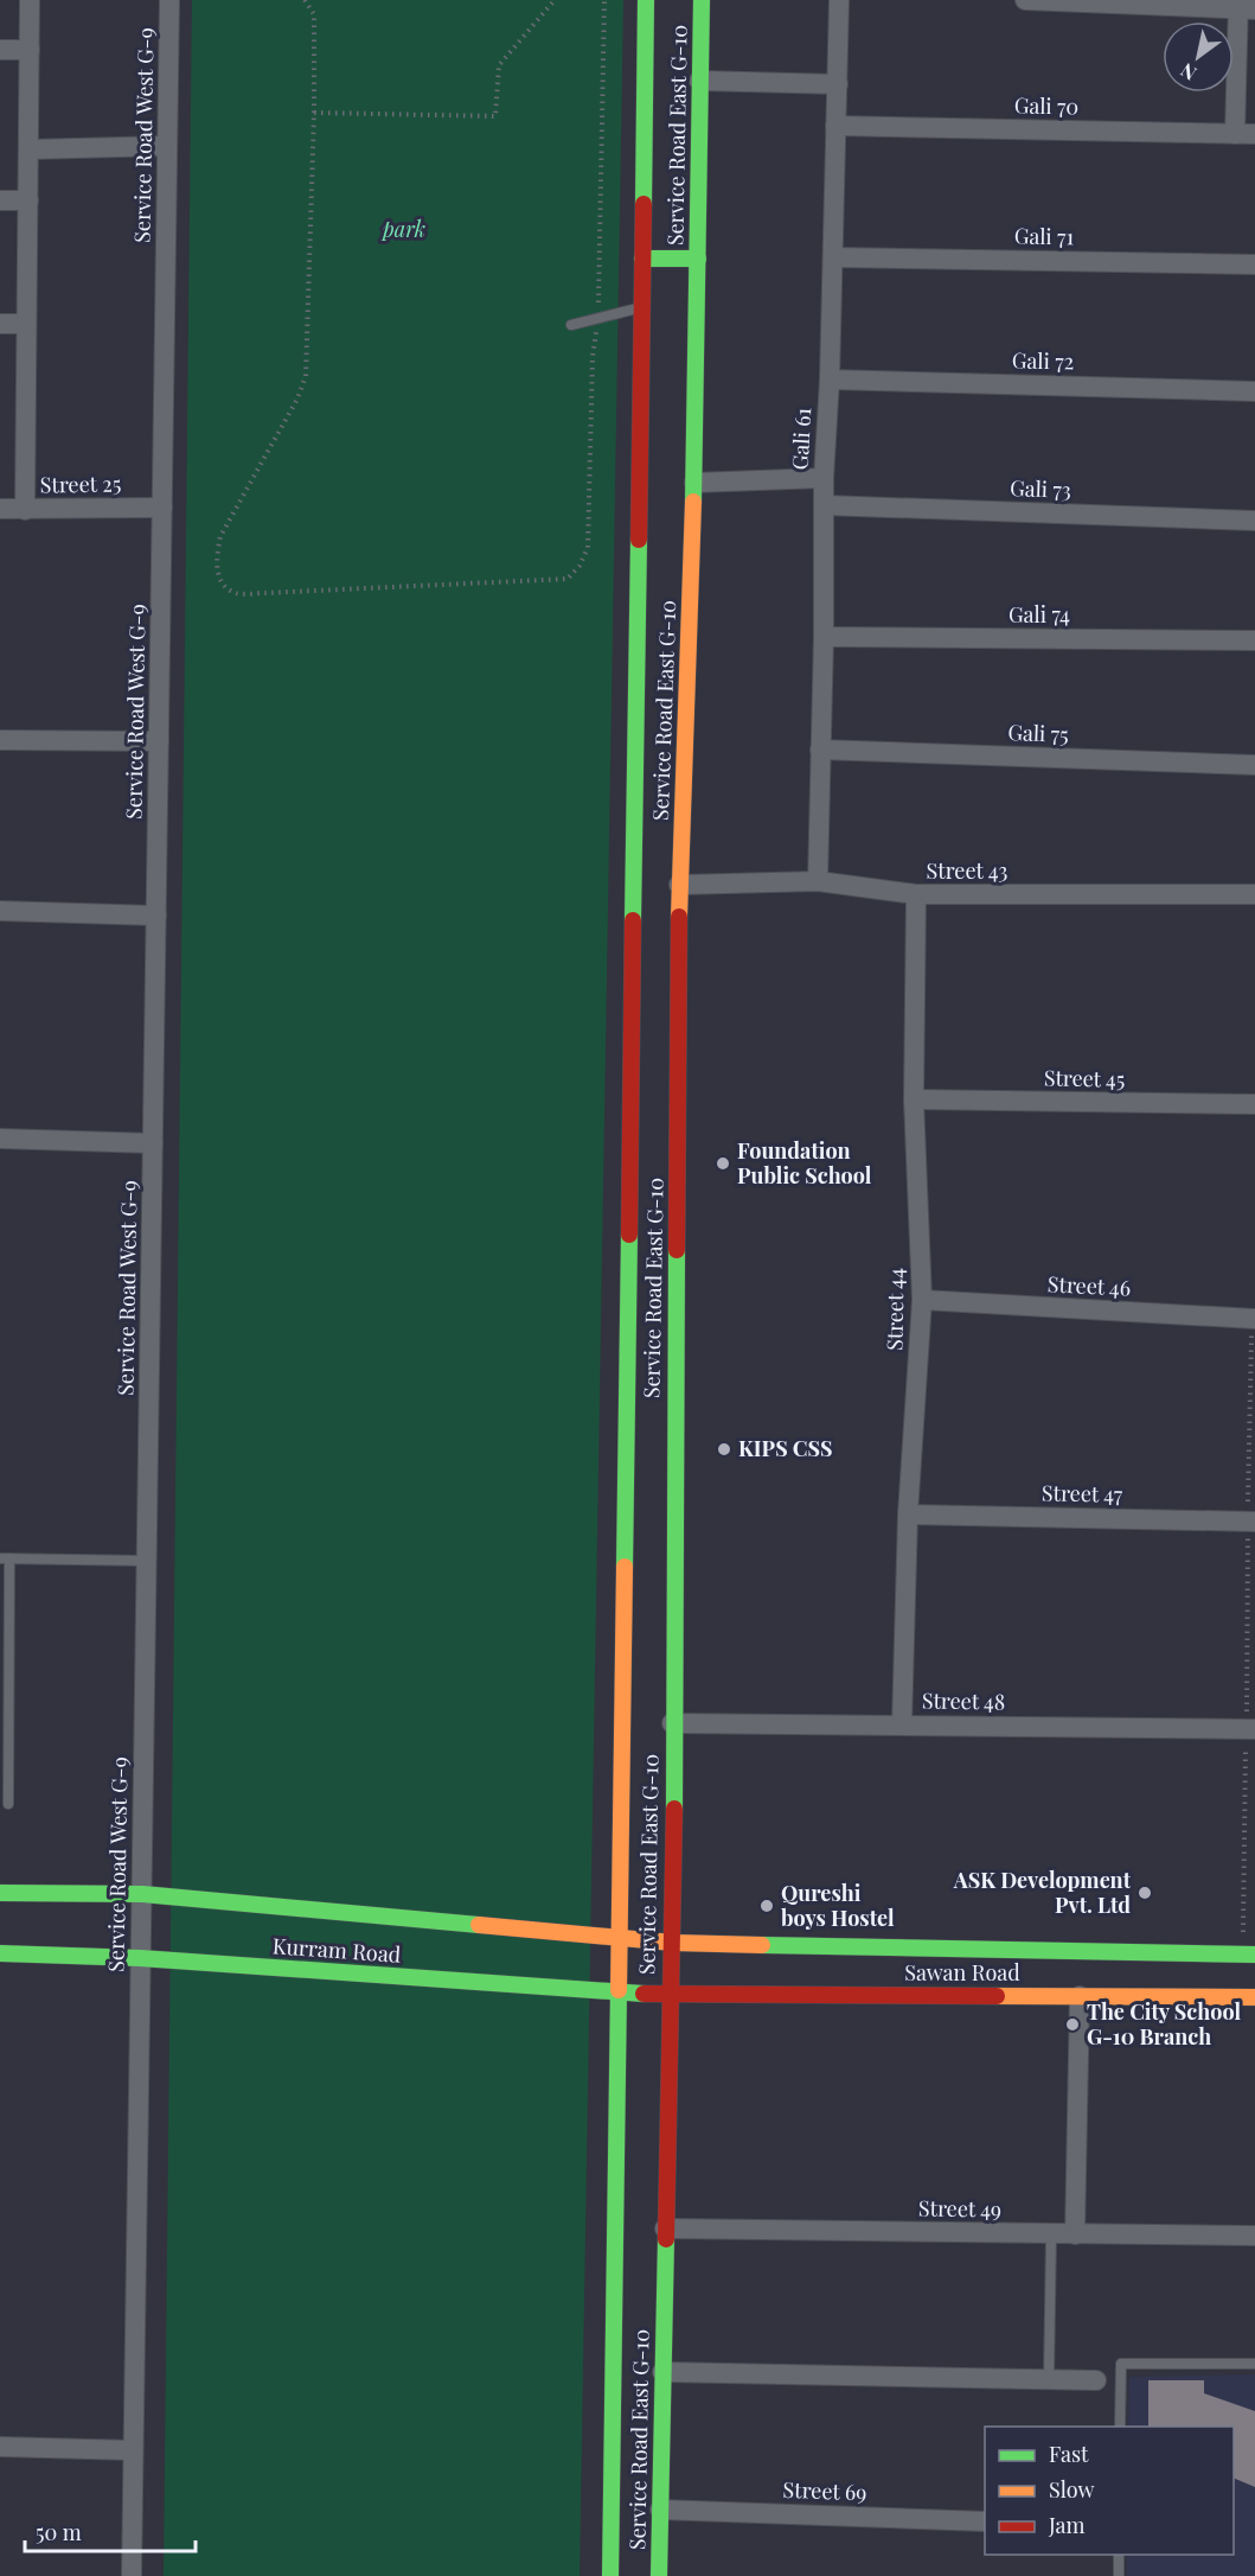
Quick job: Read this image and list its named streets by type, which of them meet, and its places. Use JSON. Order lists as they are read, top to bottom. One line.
{"streets":{"main road":["Service Road East G-10","Kurram Road","Sawan Road"],"street":["Gali 70","Service Road West G-9","Gali 71","Gali 72","Gali 61","Street 25","Gali 73","Gali 74","Gali 75","Street 43","Street 45","Street 46","Street 44","Street 47","Street 48","Street 49","Street 69"]},"crossings":[["Gali 70","Gali 61"],["Service Road West G-9","Street 25"],["Service Road West G-9","Kurram Road"],["Service Road West G-9","Sawan Road"],["Service Road East G-10","Street 43"],["Service Road East G-10","Street 48"],["Service Road East G-10","Kurram Road"],["Service Road East G-10","Sawan Road"],["Service Road East G-10","Street 49"],["Service Road East G-10","Street 69"],["Gali 71","Gali 61"],["Gali 72","Gali 61"],["Gali 61","Gali 73"],["Gali 61","Gali 74"],["Gali 61","Gali 75"],["Gali 61","Street 43"],["Street 43","Street 44"],["Street 45","Street 44"],["Street 46","Street 44"],["Street 44","Street 47"],["Street 44","Street 48"],["Kurram Road","Sawan Road"]],"parks":["park"],"places":["Foundation Public School","KIPS CSS","ASK Development Pvt. Ltd","Qureshi boys Hostel","The City School G-10 Branch"],"legend":["Fast","Slow","Jam"],"scale_bar":"50 m","north":"bottom left"}
